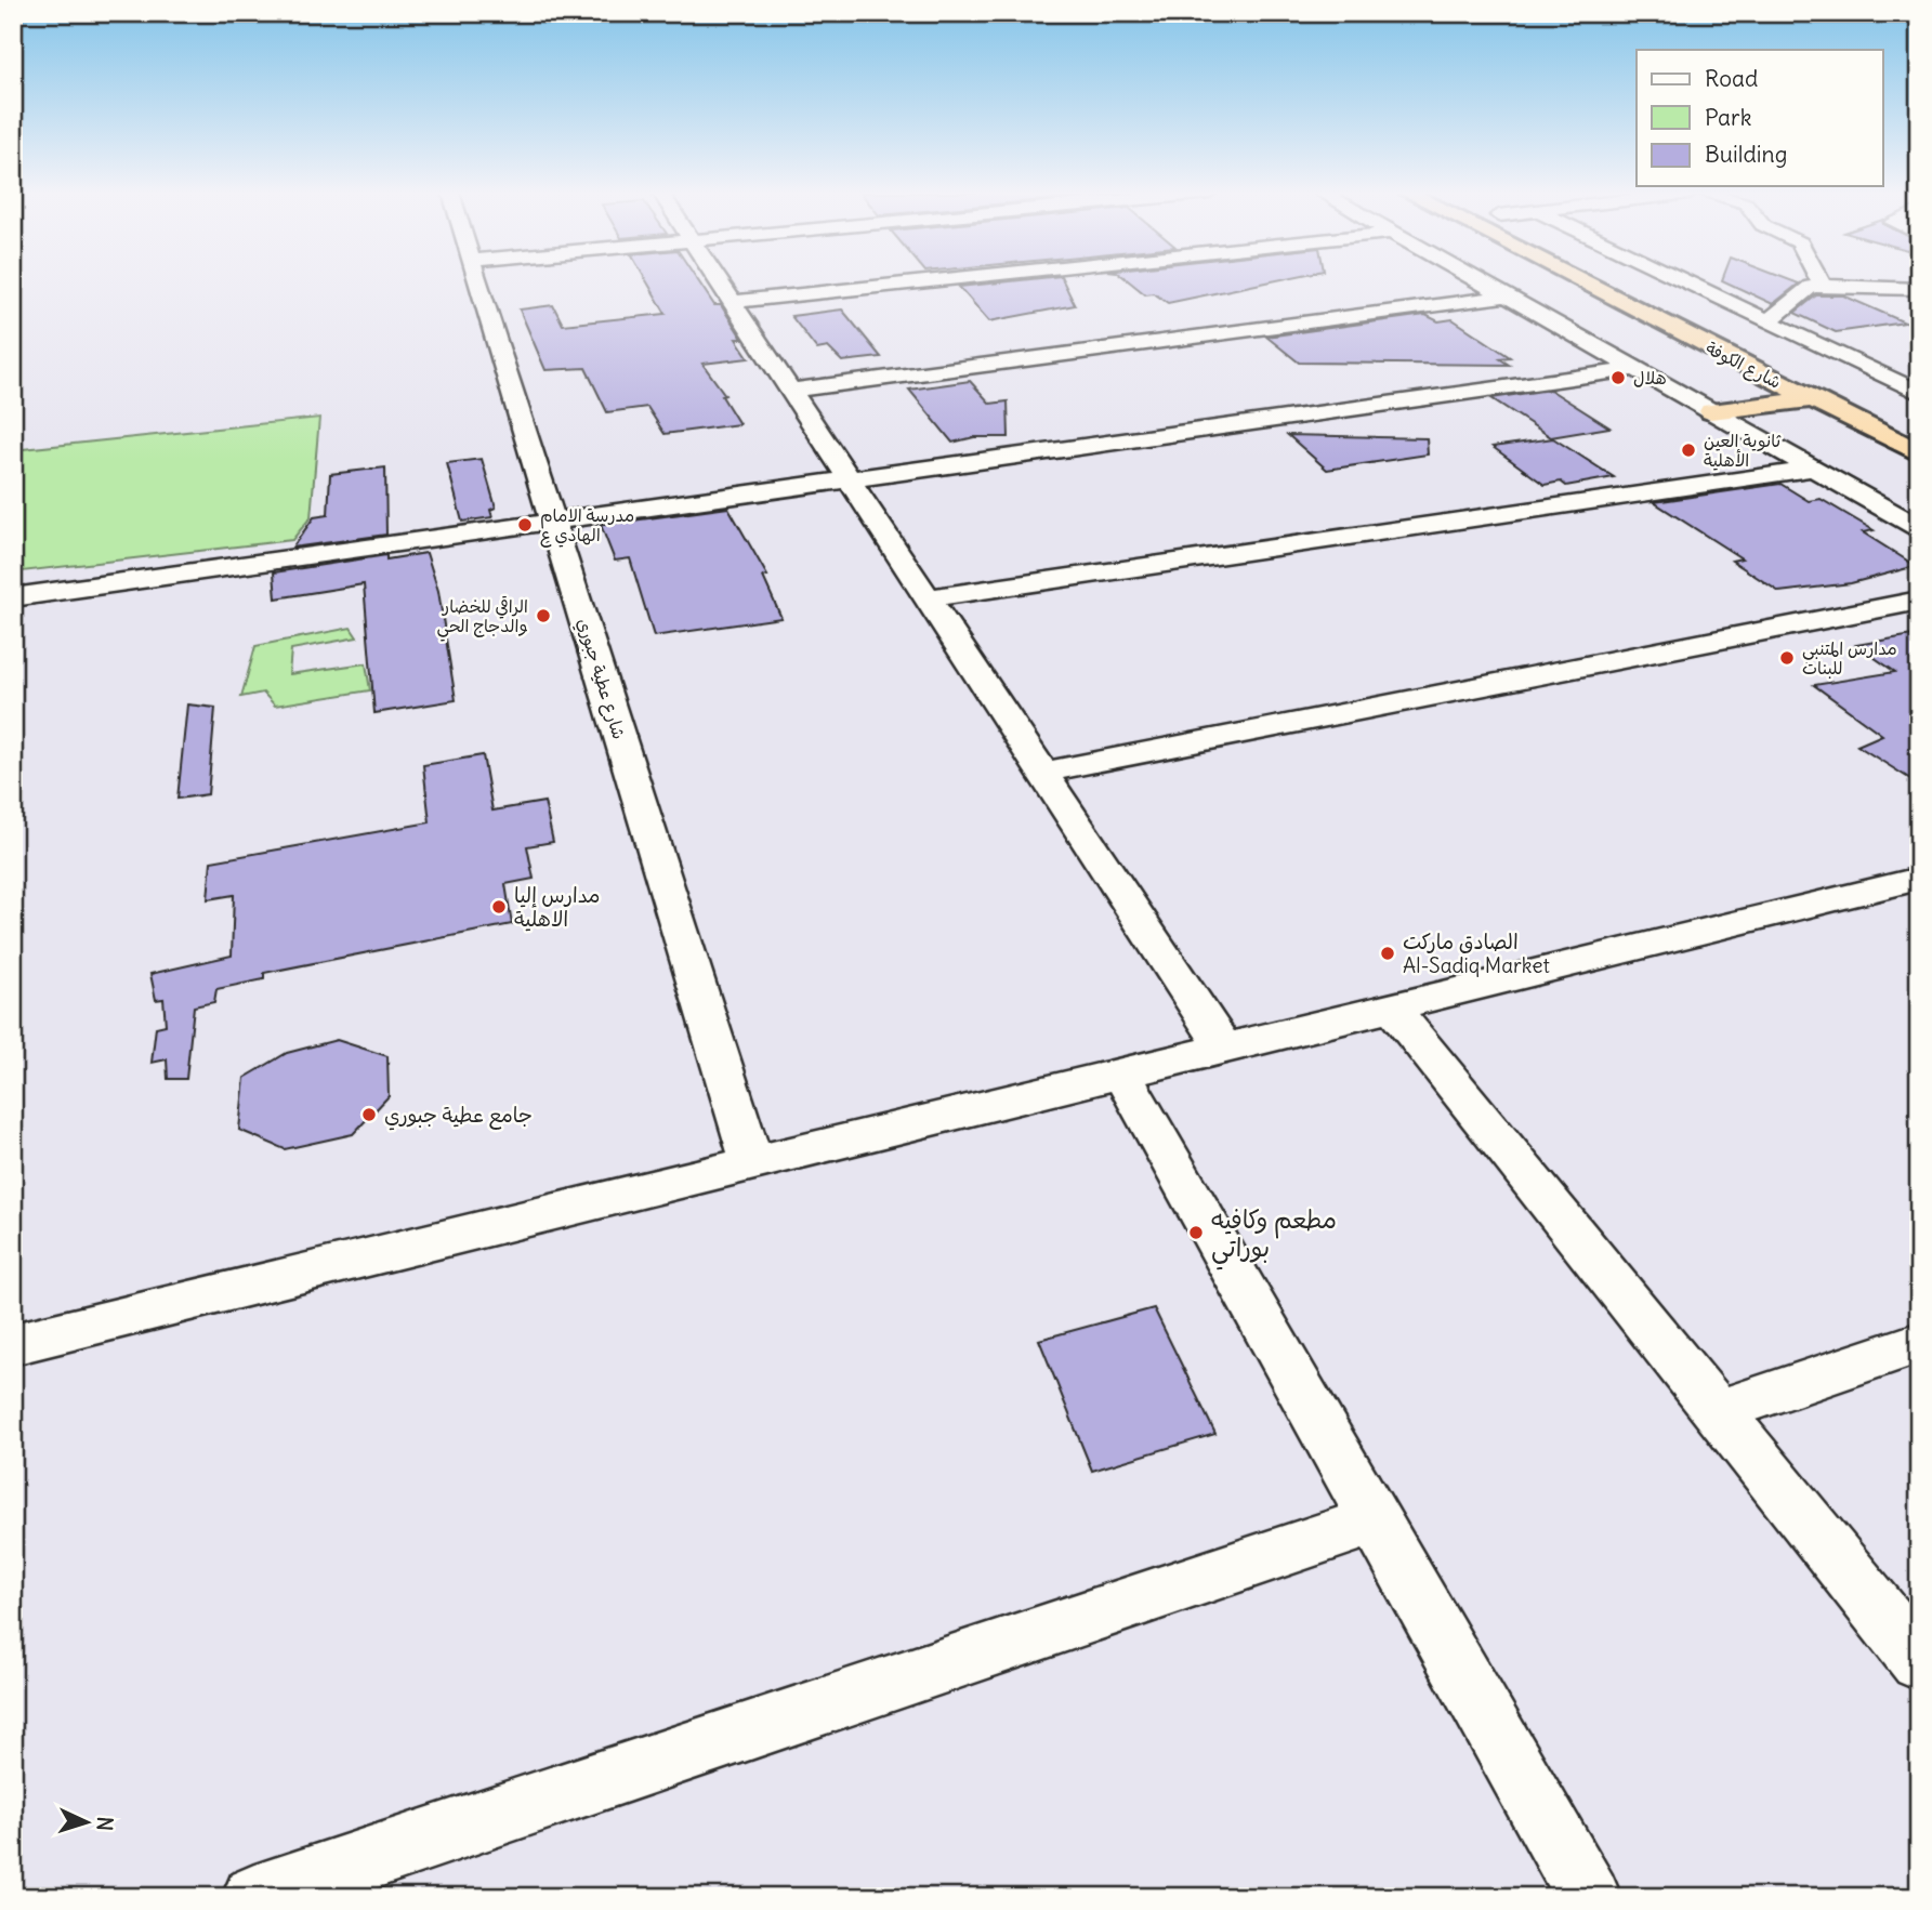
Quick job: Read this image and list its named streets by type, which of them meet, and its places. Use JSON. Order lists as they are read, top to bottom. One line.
{"streets":{"highway":["شارع الكوفة"],"street":["شارع عطية جبوري"]},"places":["هلال","ثانوية العين الأهلية","مدرسة الامام الهادي ع","الراقي للخضار والدجاج الحي","مدارس المتنبي للبنات","مدارس إليا الاهلية","الصادق ماركت Al-Sadiq Market","جامع عطية جبوري","مطعم وكافيه بوراتي"],"legend":["Road","Park","Building"],"north":"right"}
